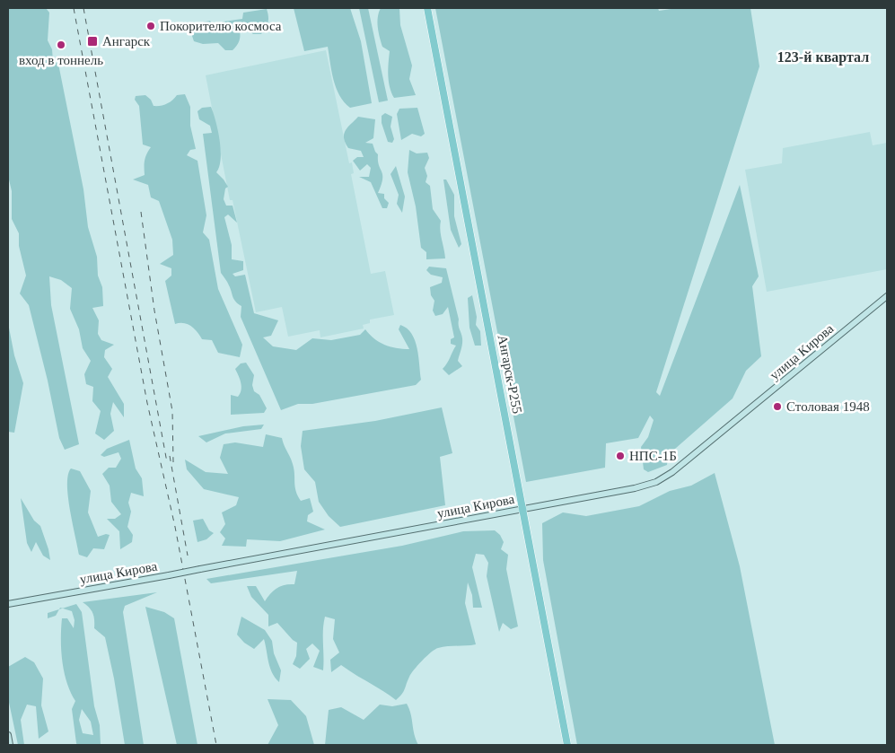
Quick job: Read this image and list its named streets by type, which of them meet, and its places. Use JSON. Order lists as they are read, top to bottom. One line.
{"streets":{"main road":["Ангарск-Р255"],"street":["улица Кирова"]},"crossings":[["улица Кирова","Ангарск-Р255"]],"districts":["123-й квартал"],"places":{"other":["Покорителю космоса","вход в тоннель","Столовая 1948","НПС-1Б"],"transit":["Ангарск"]}}
